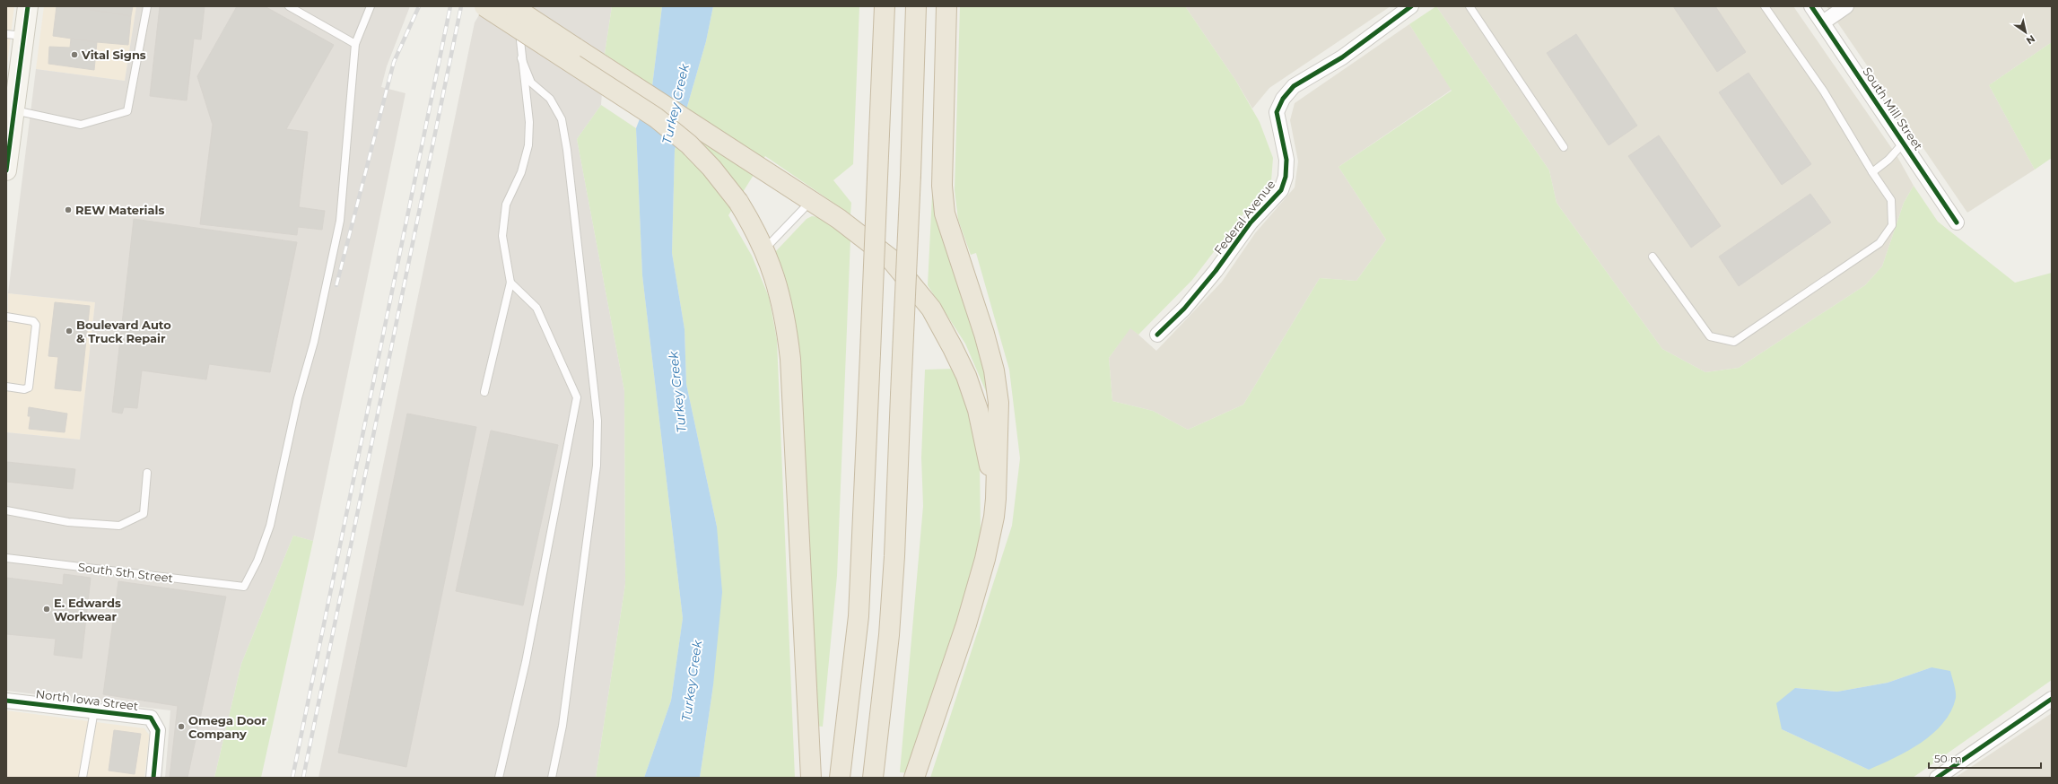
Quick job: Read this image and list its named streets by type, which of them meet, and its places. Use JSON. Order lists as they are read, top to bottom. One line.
{"streets":{"street":["South Mill Street","Federal Avenue","North Iowa Street"],"lane":["South 5th Street"]},"water":["Turkey Creek"],"places":["Vital Signs","REW Materials","Boulevard Auto & Truck Repair","E. Edwards Workwear","Omega Door Company"],"scale_bar":"50 m","north":"bottom right"}
